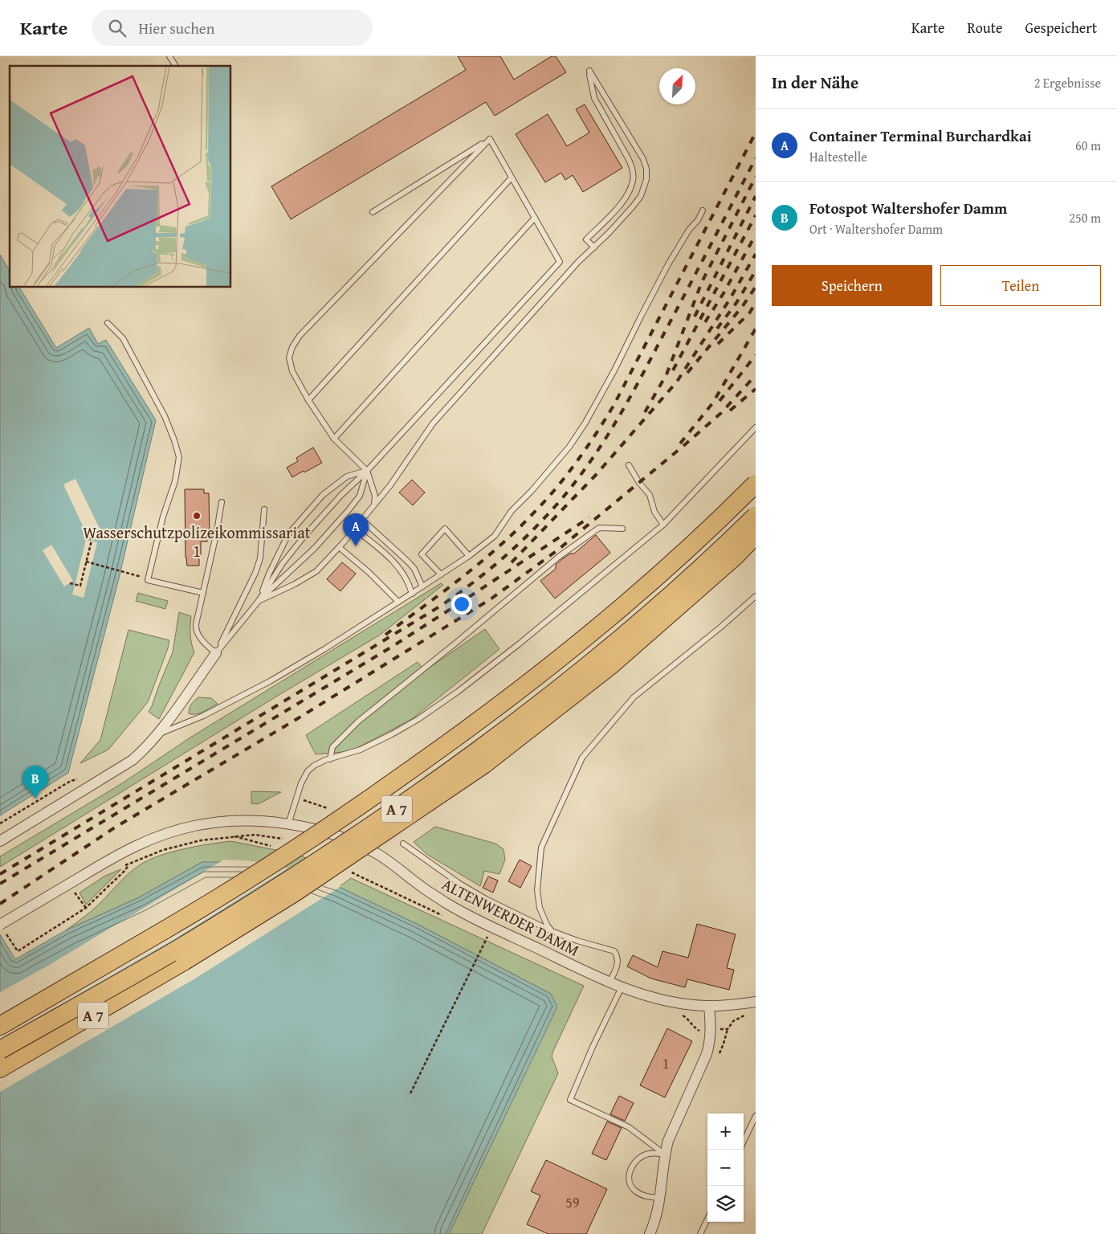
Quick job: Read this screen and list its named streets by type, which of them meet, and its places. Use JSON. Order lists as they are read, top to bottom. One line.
{"streets":{"highway":["A 7"],"street":["ALTENWERDER DAMM"]},"places":["Wasserschutzpolizeikommissariat 1"],"house_numbers":["1","59"],"north":"top right","page":{"header":"Karte","search":"Hier suchen","nav":["Karte","Route","Gespeichert"],"heading":["In der Nähe","2 Ergebnisse"],"list":[{"mark":"A","name":"Container Terminal Burchardkai","note":"Haltestelle","value":"60 m"},{"mark":"B","name":"Fotospot Waltershofer Damm","note":"Ort · Waltershofer Damm","value":"250 m"}],"buttons":["Speichern","Teilen"],"pins":["A","B"],"map_buttons":["+","−"]}}
